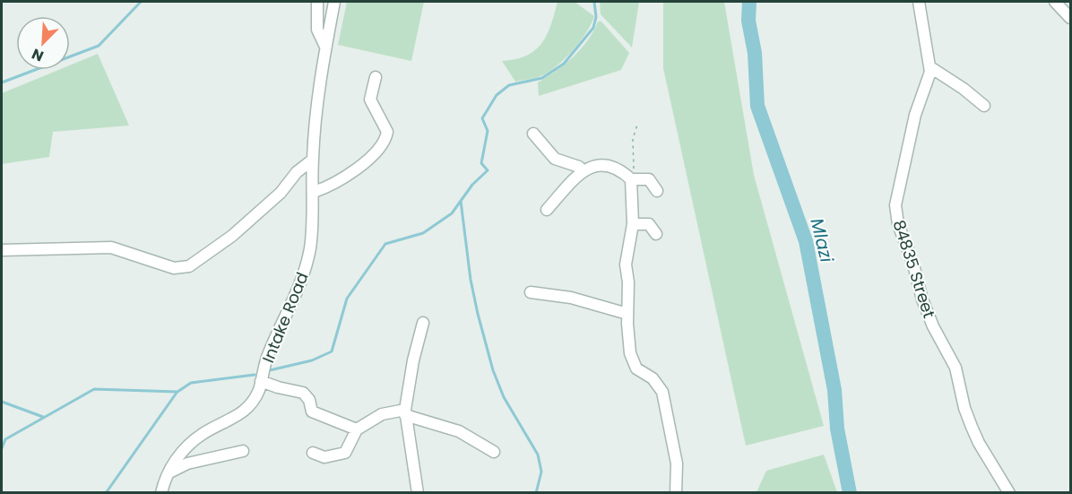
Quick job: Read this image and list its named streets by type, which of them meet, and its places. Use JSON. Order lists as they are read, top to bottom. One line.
{"streets":{"street":["84835 Street","Intake Road"]},"water":["Mlazi"],"north":"bottom left"}
